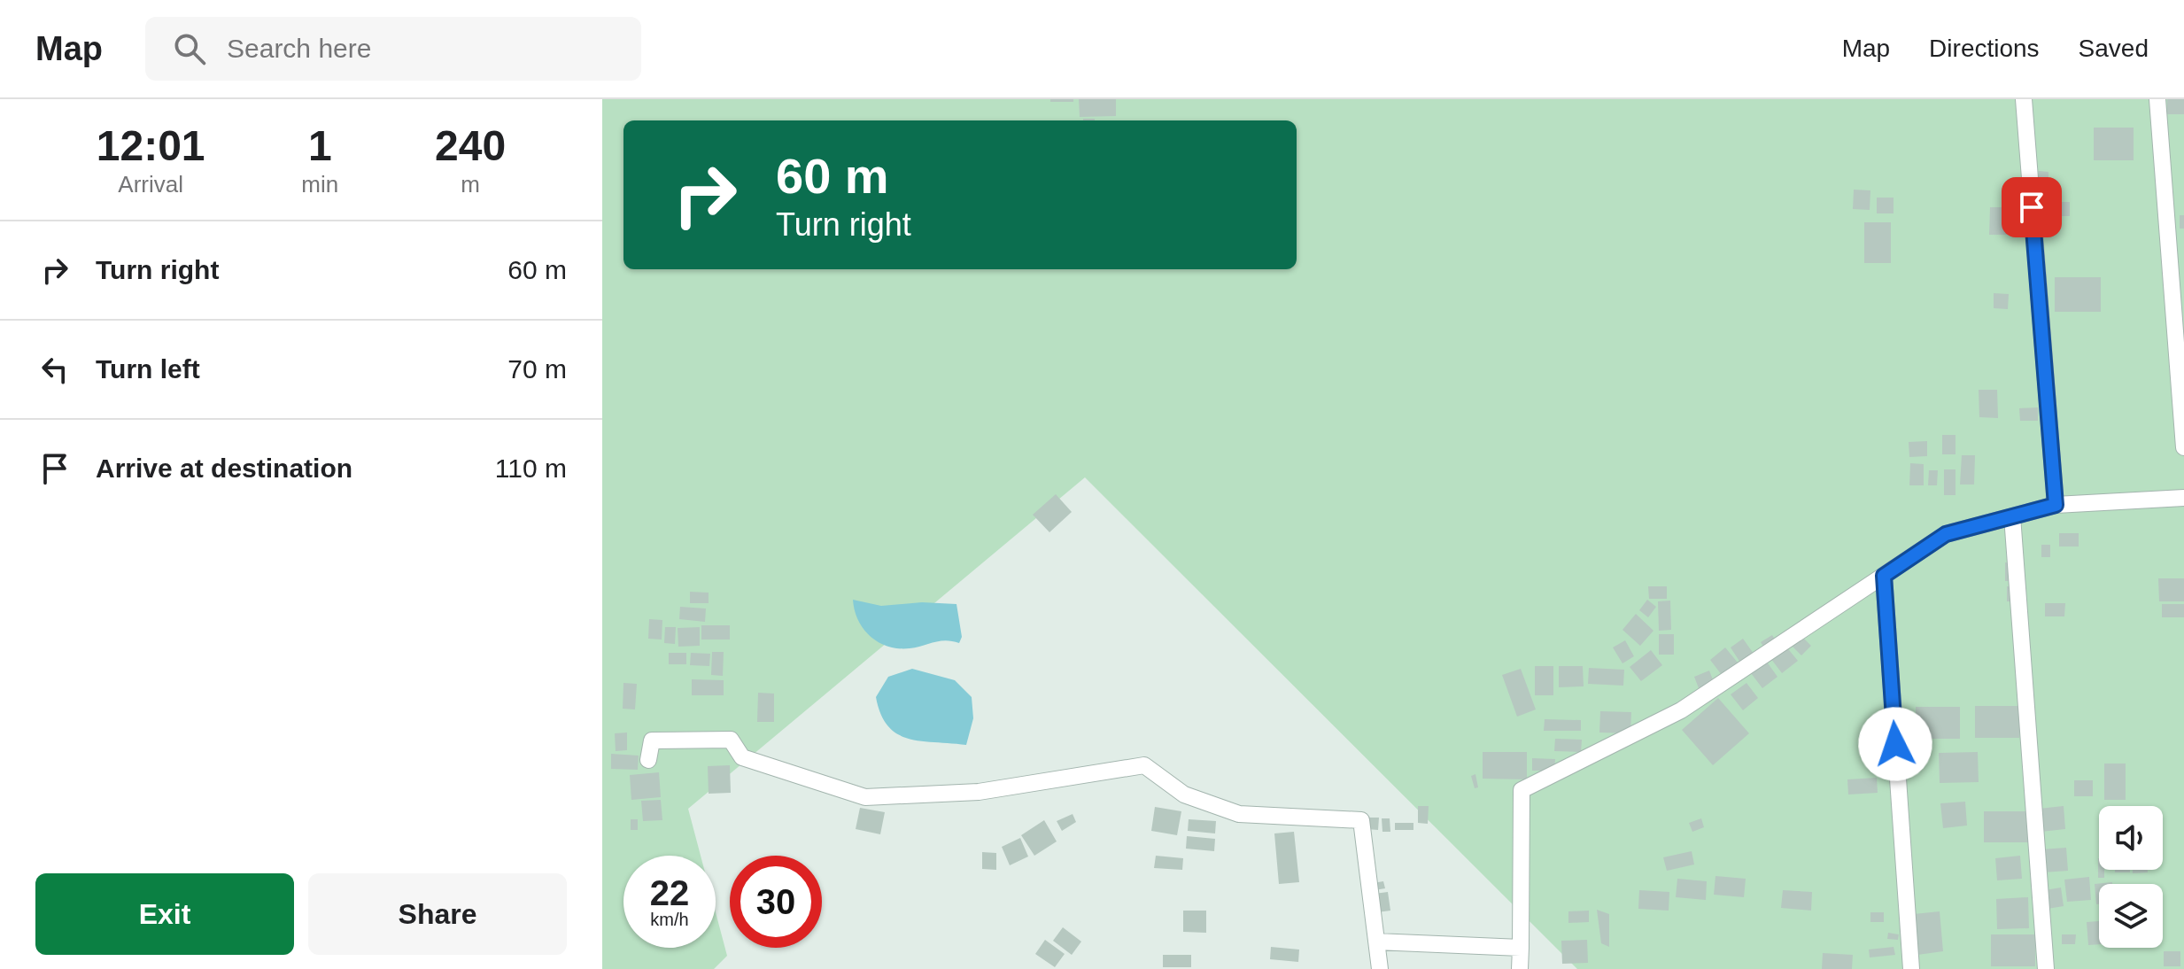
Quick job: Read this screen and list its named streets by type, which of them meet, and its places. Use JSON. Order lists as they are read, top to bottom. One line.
{"page":{"header":"Map","search":"Search here","nav":["Map","Directions","Saved"],"eta":["12:01","Arrival","1","min","240","m"],"turn":["60 m","Turn right"],"list":[{"name":"Turn right","value":"60 m"},{"name":"Turn left","value":"70 m"},{"name":"Arrive at destination","value":"110 m"}],"speed":"22 km/h","limit":"30","buttons":["Exit","Share"]}}
